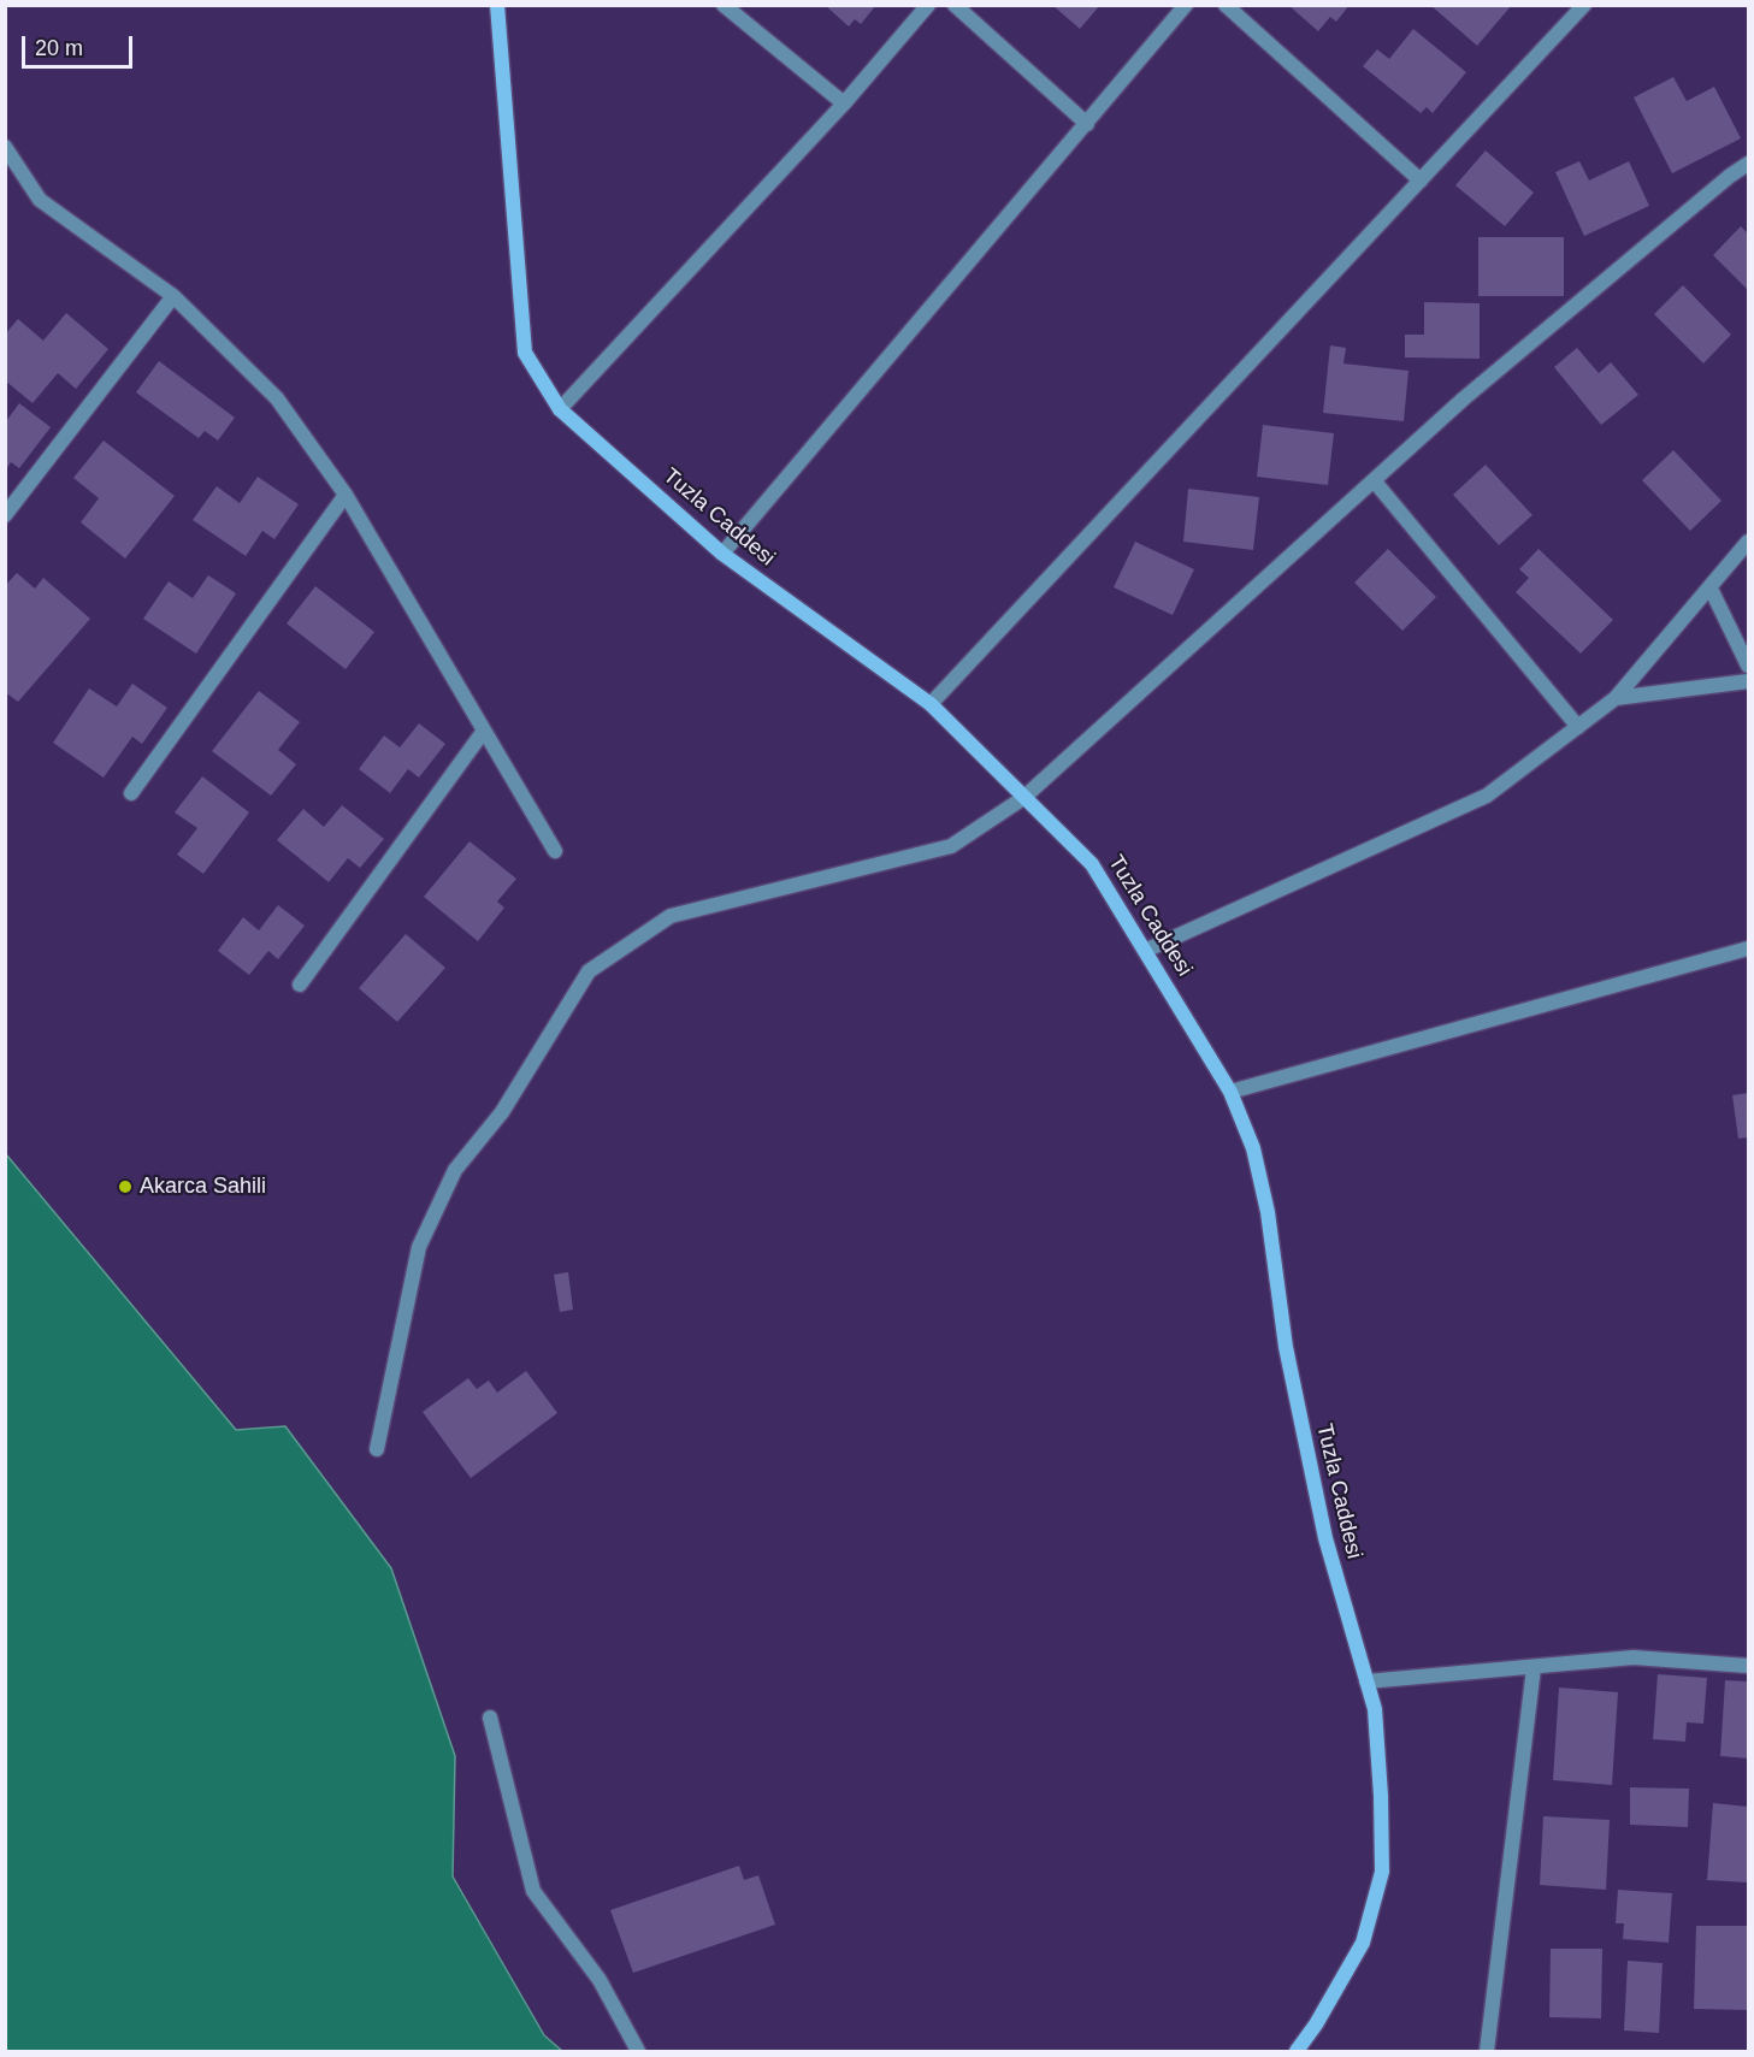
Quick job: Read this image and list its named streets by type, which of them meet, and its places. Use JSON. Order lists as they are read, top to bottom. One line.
{"streets":{"main road":["Tuzla Caddesi"]},"places":["Akarca Sahili"],"scale_bar":"20 m"}
